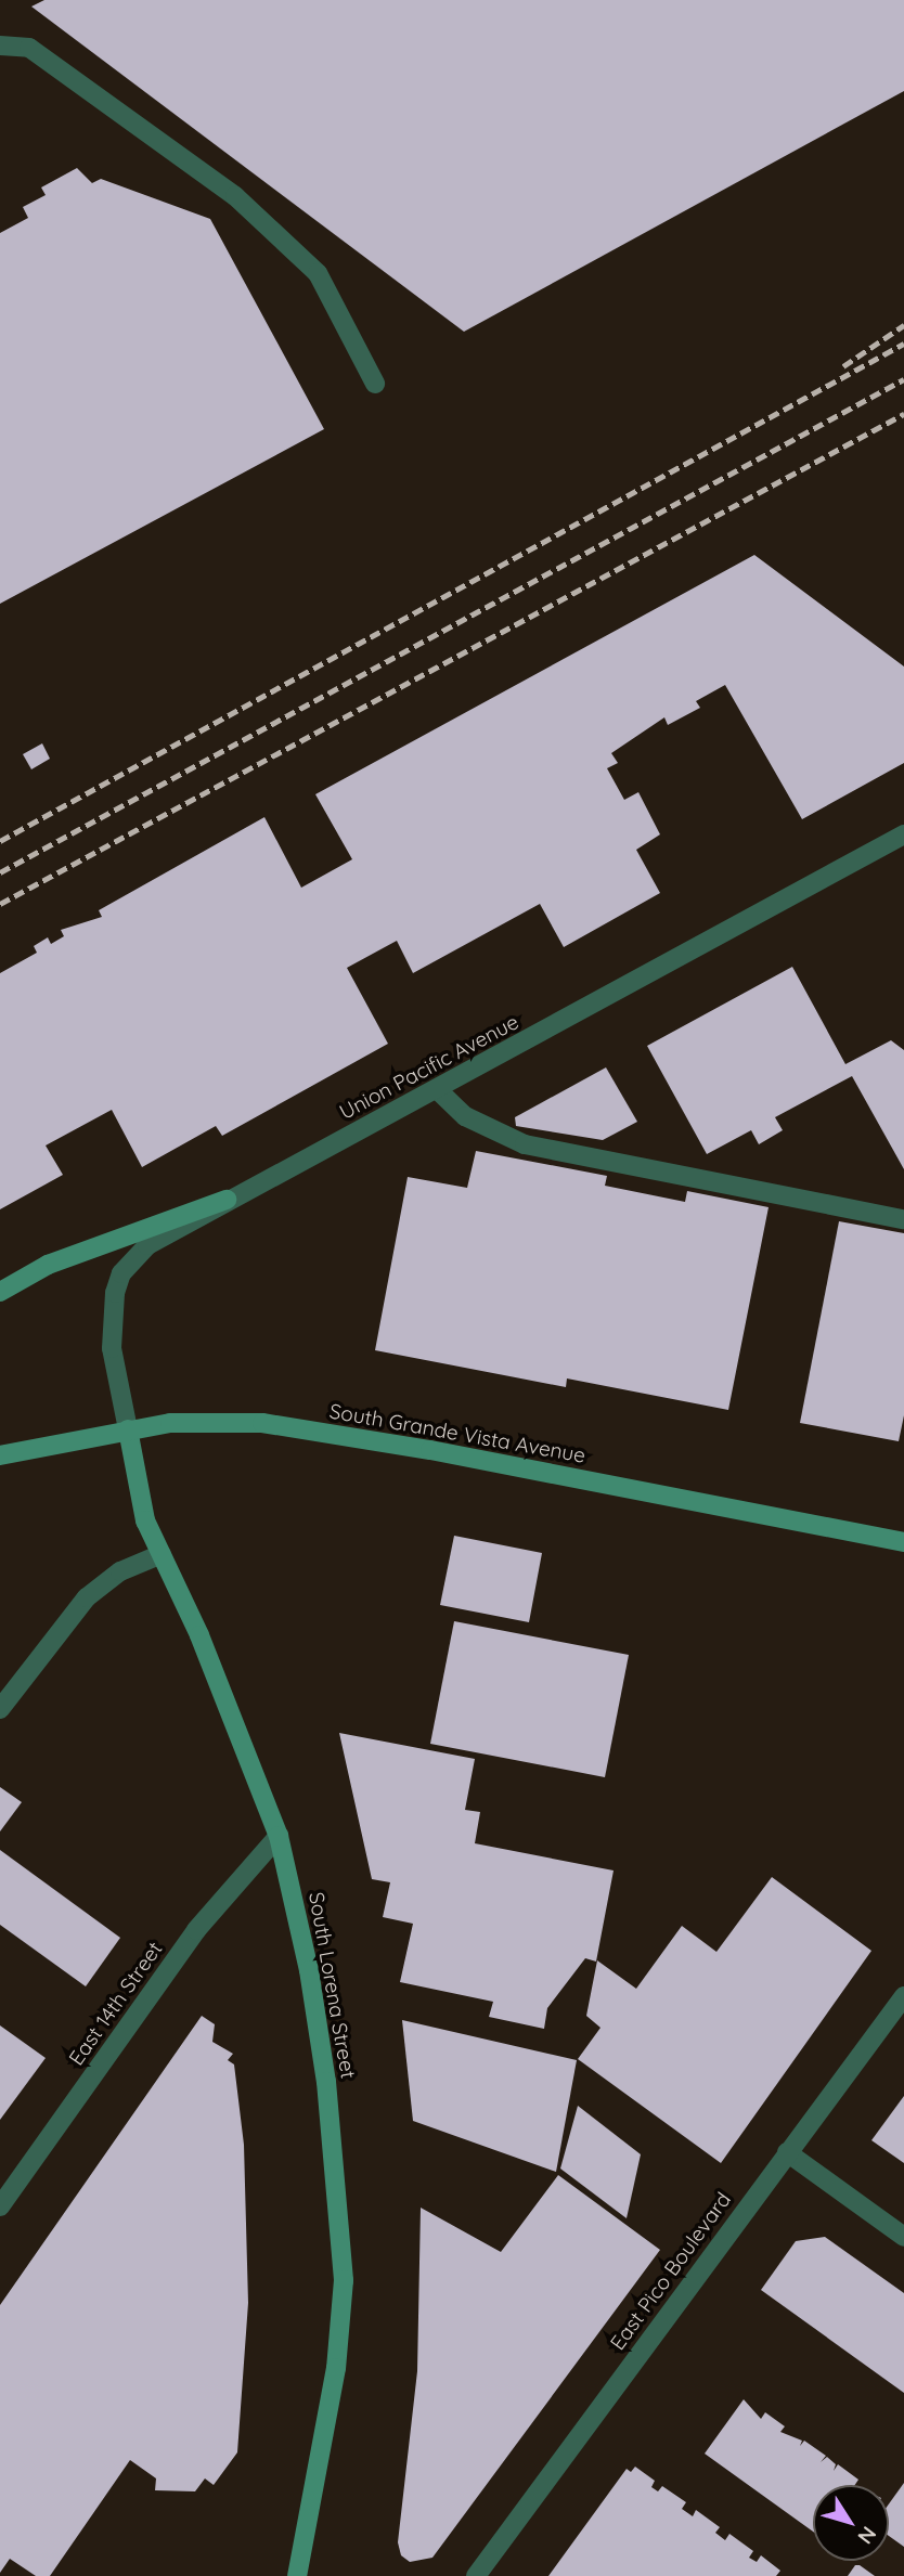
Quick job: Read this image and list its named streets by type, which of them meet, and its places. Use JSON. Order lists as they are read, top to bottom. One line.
{"streets":{"main road":["South Grande Vista Avenue","South Lorena Street"],"street":["Union Pacific Avenue","East 14th Street","East Pico Boulevard"]},"crossings":[["Union Pacific Avenue","South Grande Vista Avenue"],["Union Pacific Avenue","South Lorena Street"],["South Grande Vista Avenue","South Lorena Street"],["South Lorena Street","East 14th Street"]],"north":"bottom right"}
